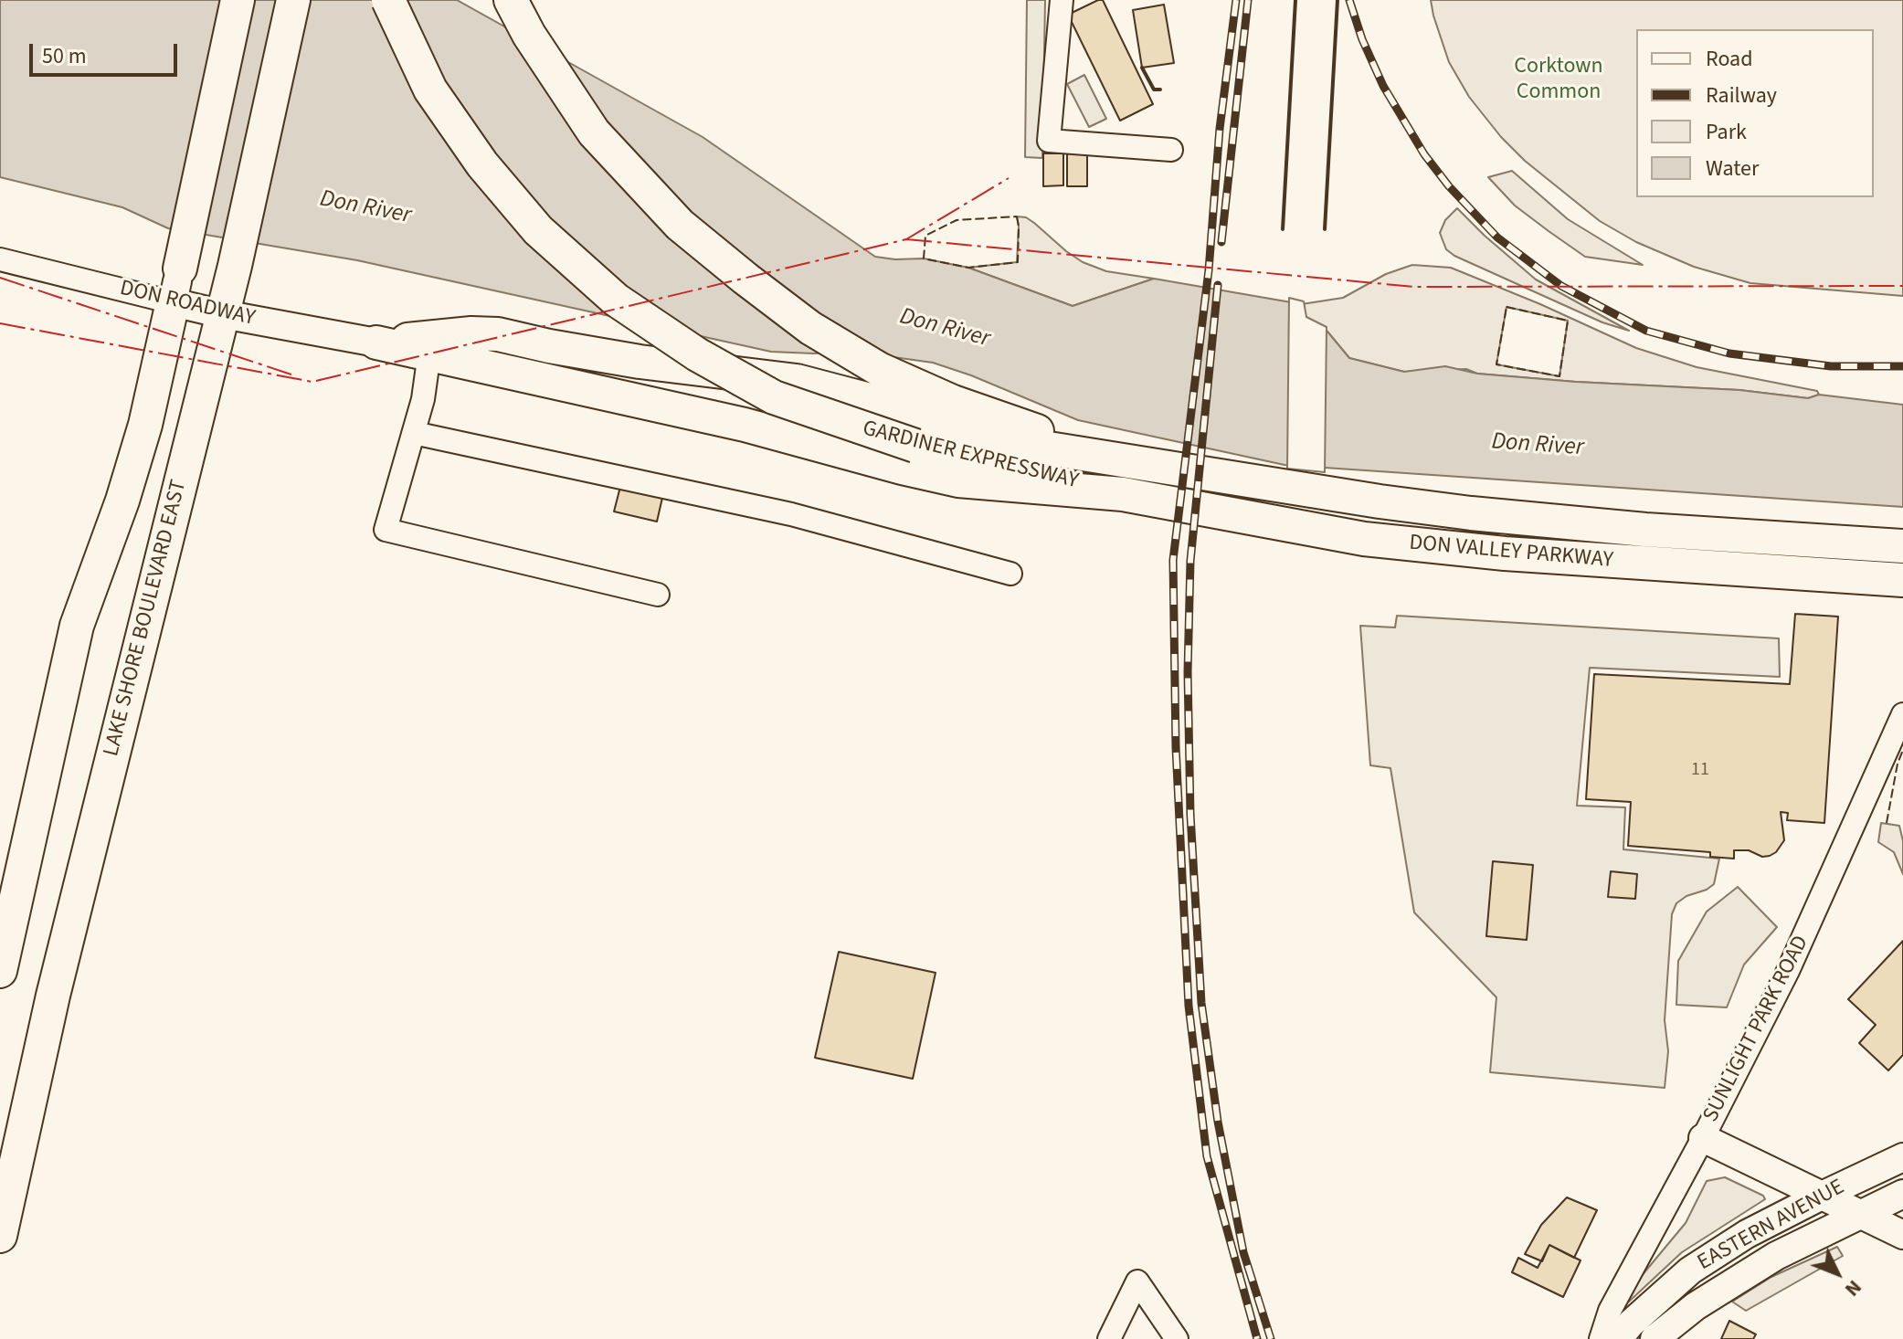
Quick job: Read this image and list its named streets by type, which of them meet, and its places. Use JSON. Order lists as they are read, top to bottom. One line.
{"streets":{"highway":["GARDINER EXPRESSWAY","DON VALLEY PARKWAY","LAKE SHORE BOULEVARD EAST"],"main road":["DON ROADWAY","EASTERN AVENUE"],"street":["SUNLIGHT PARK ROAD"]},"crossings":[["DON ROADWAY","LAKE SHORE BOULEVARD EAST"],["GARDINER EXPRESSWAY","DON VALLEY PARKWAY"]],"water":["Don River"],"parks":["Corktown Common"],"house_numbers":["11"],"legend":["Road","Railway","Park","Water"],"scale_bar":"50 m","north":"bottom right"}
